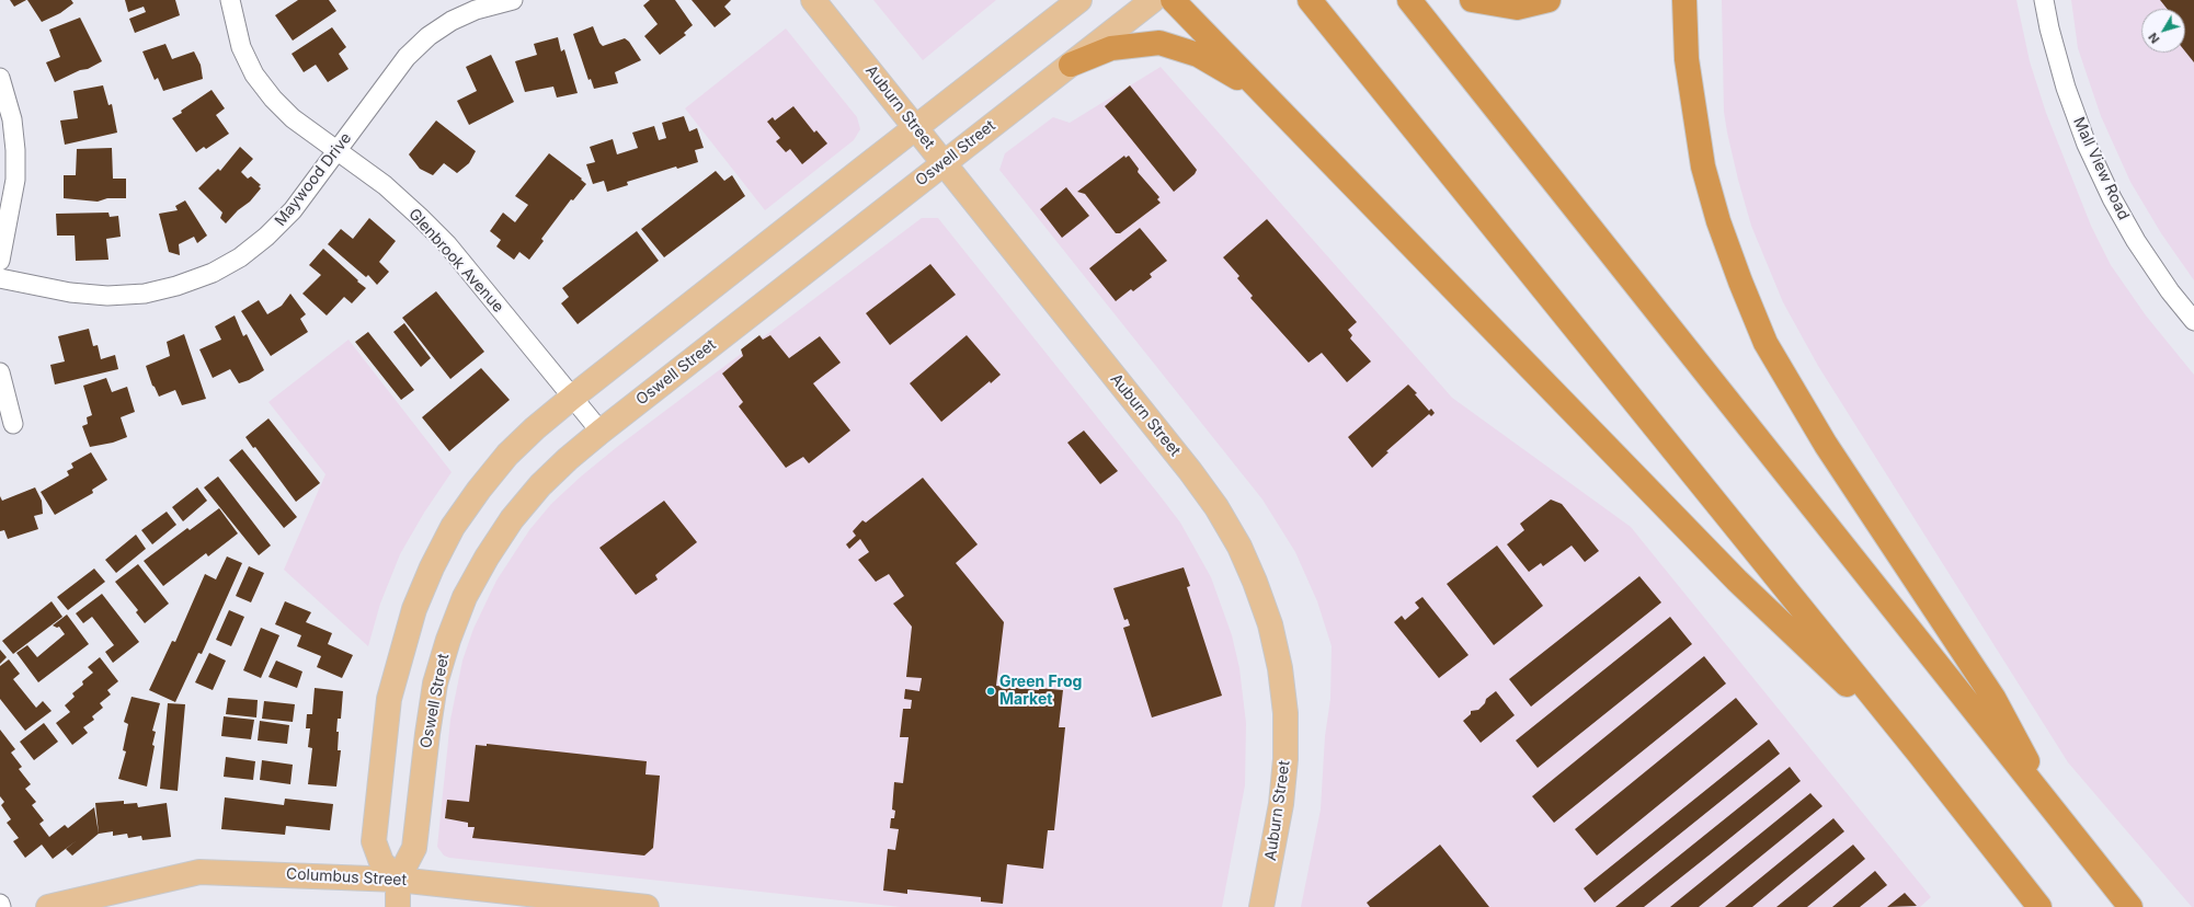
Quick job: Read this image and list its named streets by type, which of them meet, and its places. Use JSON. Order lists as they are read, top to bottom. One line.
{"streets":{"main road":["Auburn Street","Oswell Street","Columbus Street"],"street":["Mall View Road","Maywood Drive","Glenbrook Avenue"]},"crossings":[["Auburn Street","Oswell Street"],["Oswell Street","Glenbrook Avenue"],["Oswell Street","Columbus Street"],["Maywood Drive","Glenbrook Avenue"]],"places":["Green Frog Market"],"north":"bottom left"}
